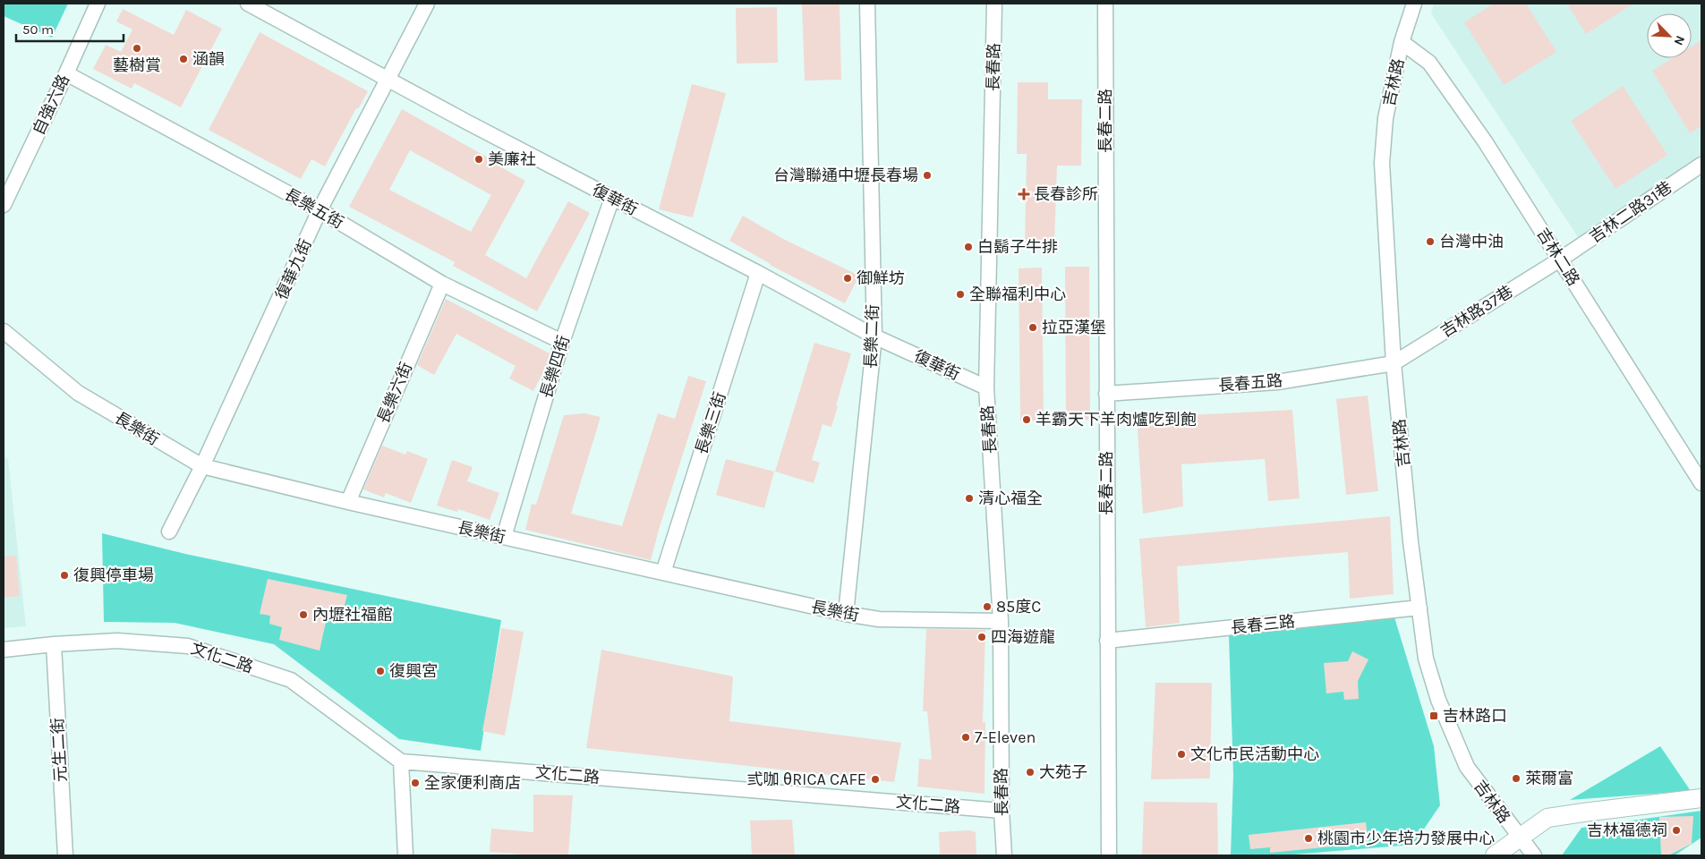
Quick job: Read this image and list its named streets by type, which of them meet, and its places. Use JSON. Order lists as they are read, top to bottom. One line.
{"streets":{"street":["長春路","吉林路","自強六路","長春二路","復華街","長樂五街","吉林二路31巷","吉林二路","復華九街","吉林路37巷","長樂二街","長樂四街","長春五路","長樂六街","長樂三街","長樂街","長春三路","文化二路","元生二街"]},"crossings":[["長春路","復華街"],["長春路","長樂街"],["長春路","文化二路"],["吉林路","吉林二路"],["吉林路","吉林路37巷"],["吉林路","長春五路"],["吉林路","長春三路"],["自強六路","長樂五街"],["長春二路","長春五路"],["長春二路","長春三路"],["復華街","復華九街"],["復華街","長樂二街"],["復華街","長樂四街"],["復華街","長樂三街"],["長樂五街","復華九街"],["長樂五街","長樂四街"],["長樂五街","長樂六街"],["吉林二路31巷","吉林二路"],["吉林二路31巷","吉林路37巷"],["吉林二路","吉林路37巷"],["復華九街","長樂街"],["吉林路37巷","長春五路"],["長樂二街","長樂街"],["長樂四街","長樂街"],["長樂六街","長樂街"],["長樂三街","長樂街"],["文化二路","元生二街"]],"places":{"other":["藝樹賞","涵韻","美廉社","台灣聯通中壢長春場","台灣中油","白鬍子牛排","御鮮坊","全聯福利中心","拉亞漢堡","羊霸天下羊肉爐吃到飽","清心福全","復興停車場","85度C","內壢社福館","四海遊龍","復興宮","7-Eleven","文化市民活動中心","大苑子","萊爾富","弎咖 θRICA CAFE","全家便利商店","吉林福德祠","桃園市少年培力發展中心"],"health":["長春診所"],"transit":["吉林路口"]},"scale_bar":"50 m","north":"bottom right"}
